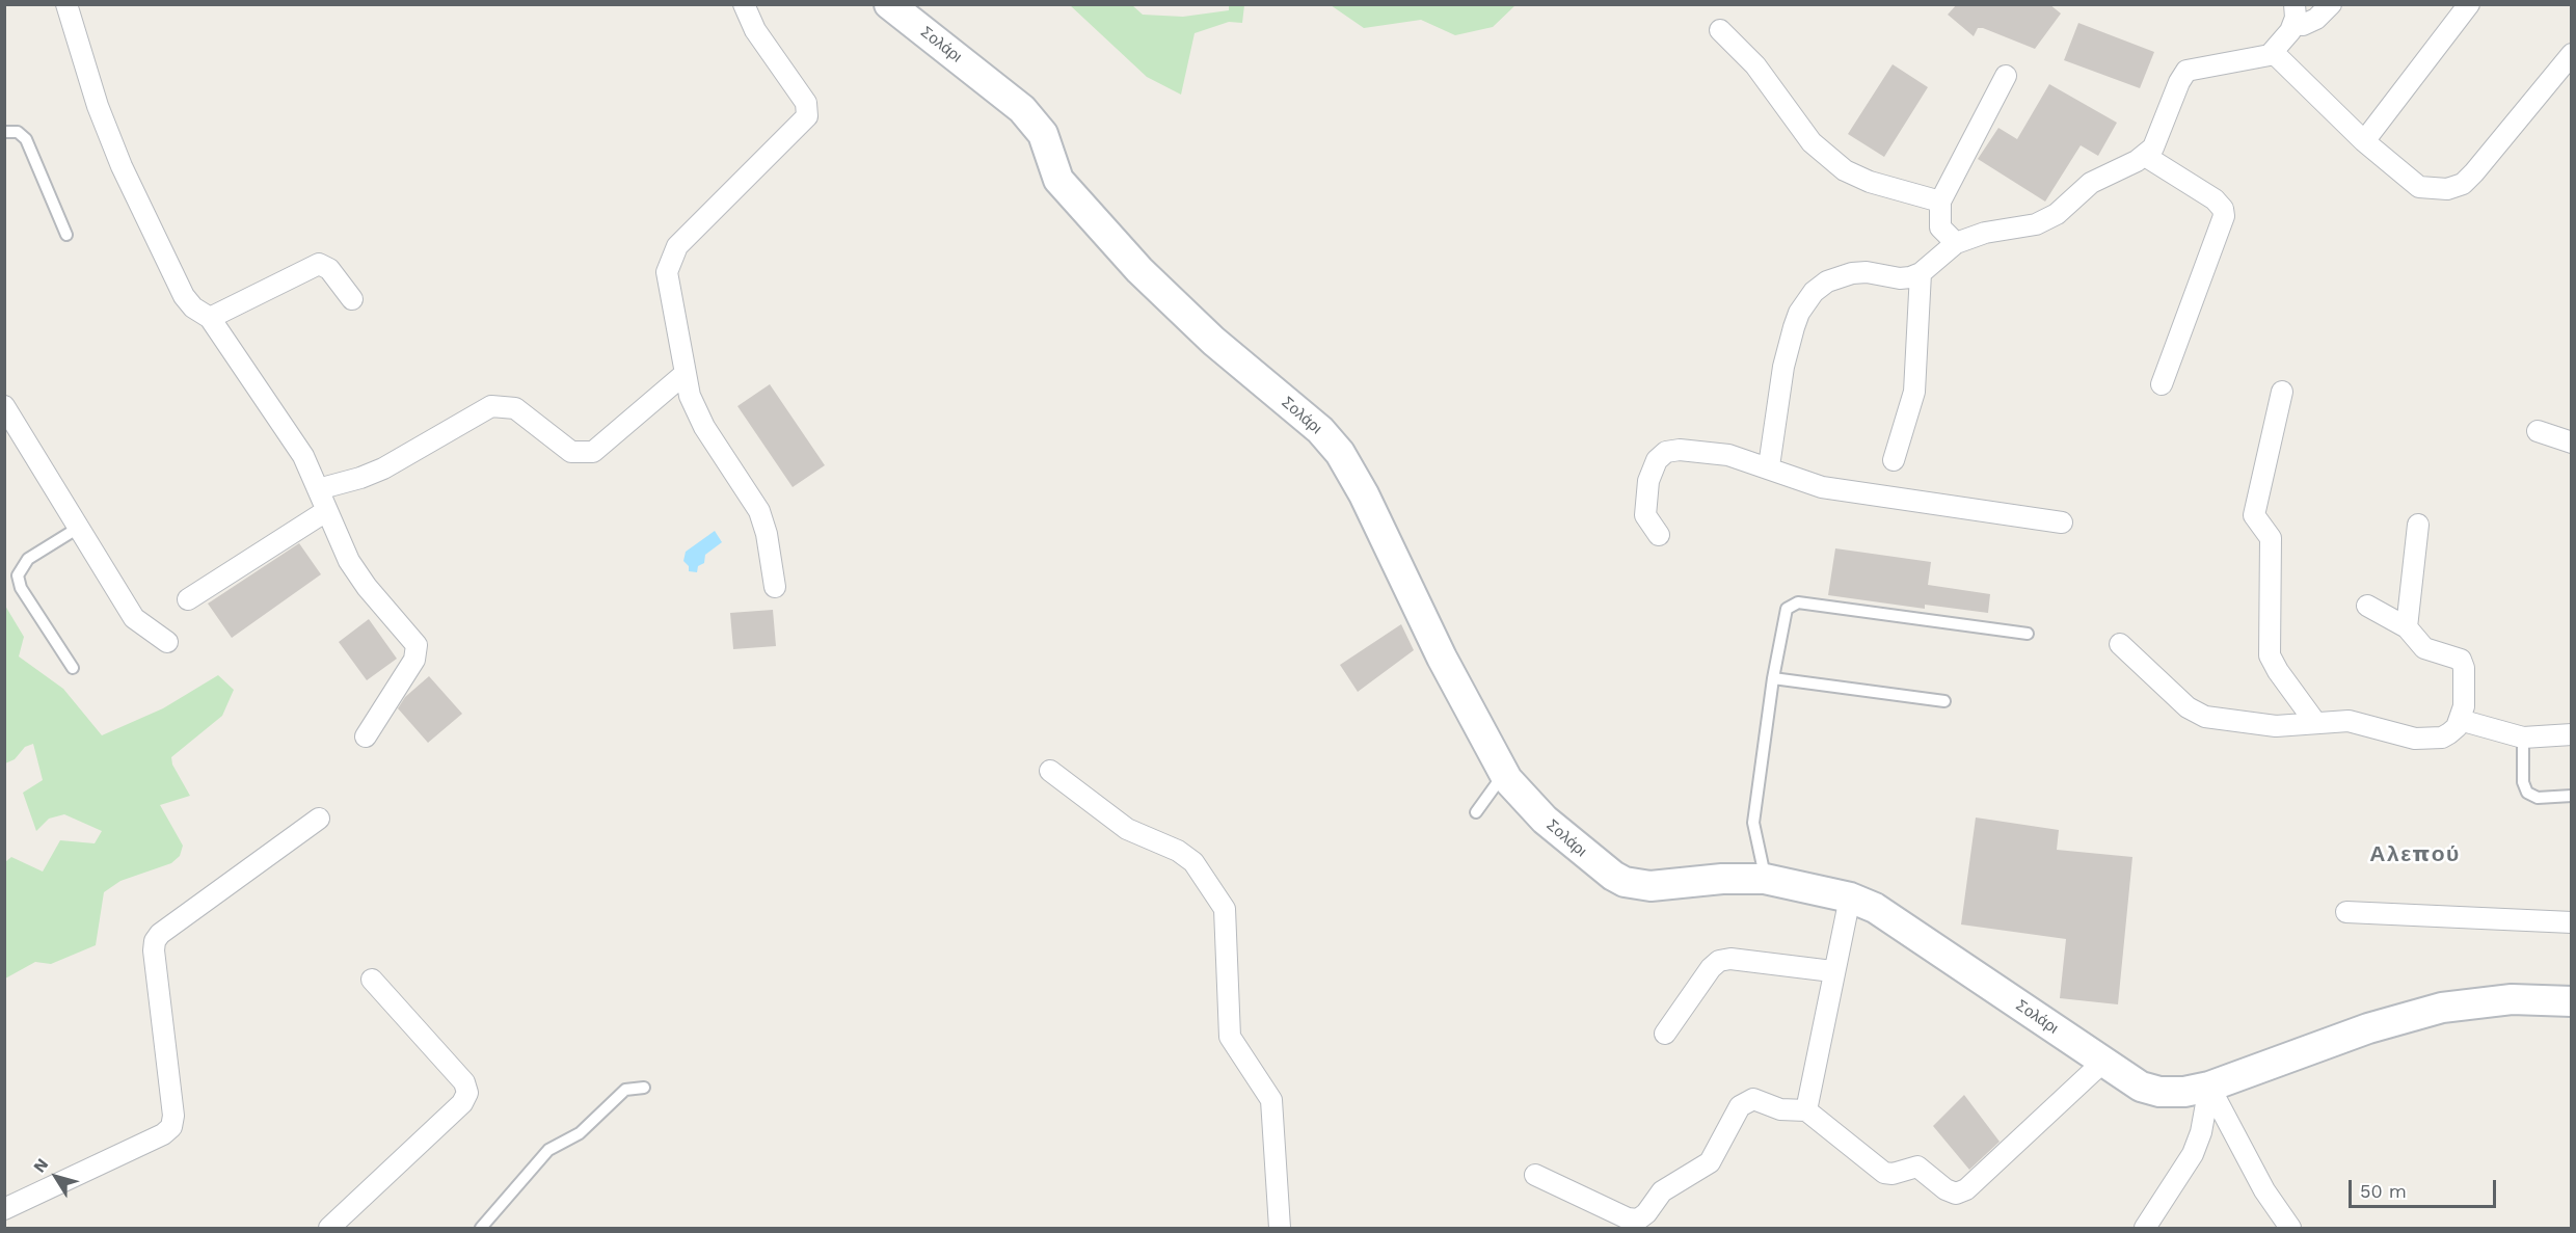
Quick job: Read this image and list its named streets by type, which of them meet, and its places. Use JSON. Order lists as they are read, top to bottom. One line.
{"streets":{"street":["Σολάρι"]},"districts":["Αλεπού"],"scale_bar":"50 m","north":"top left"}
